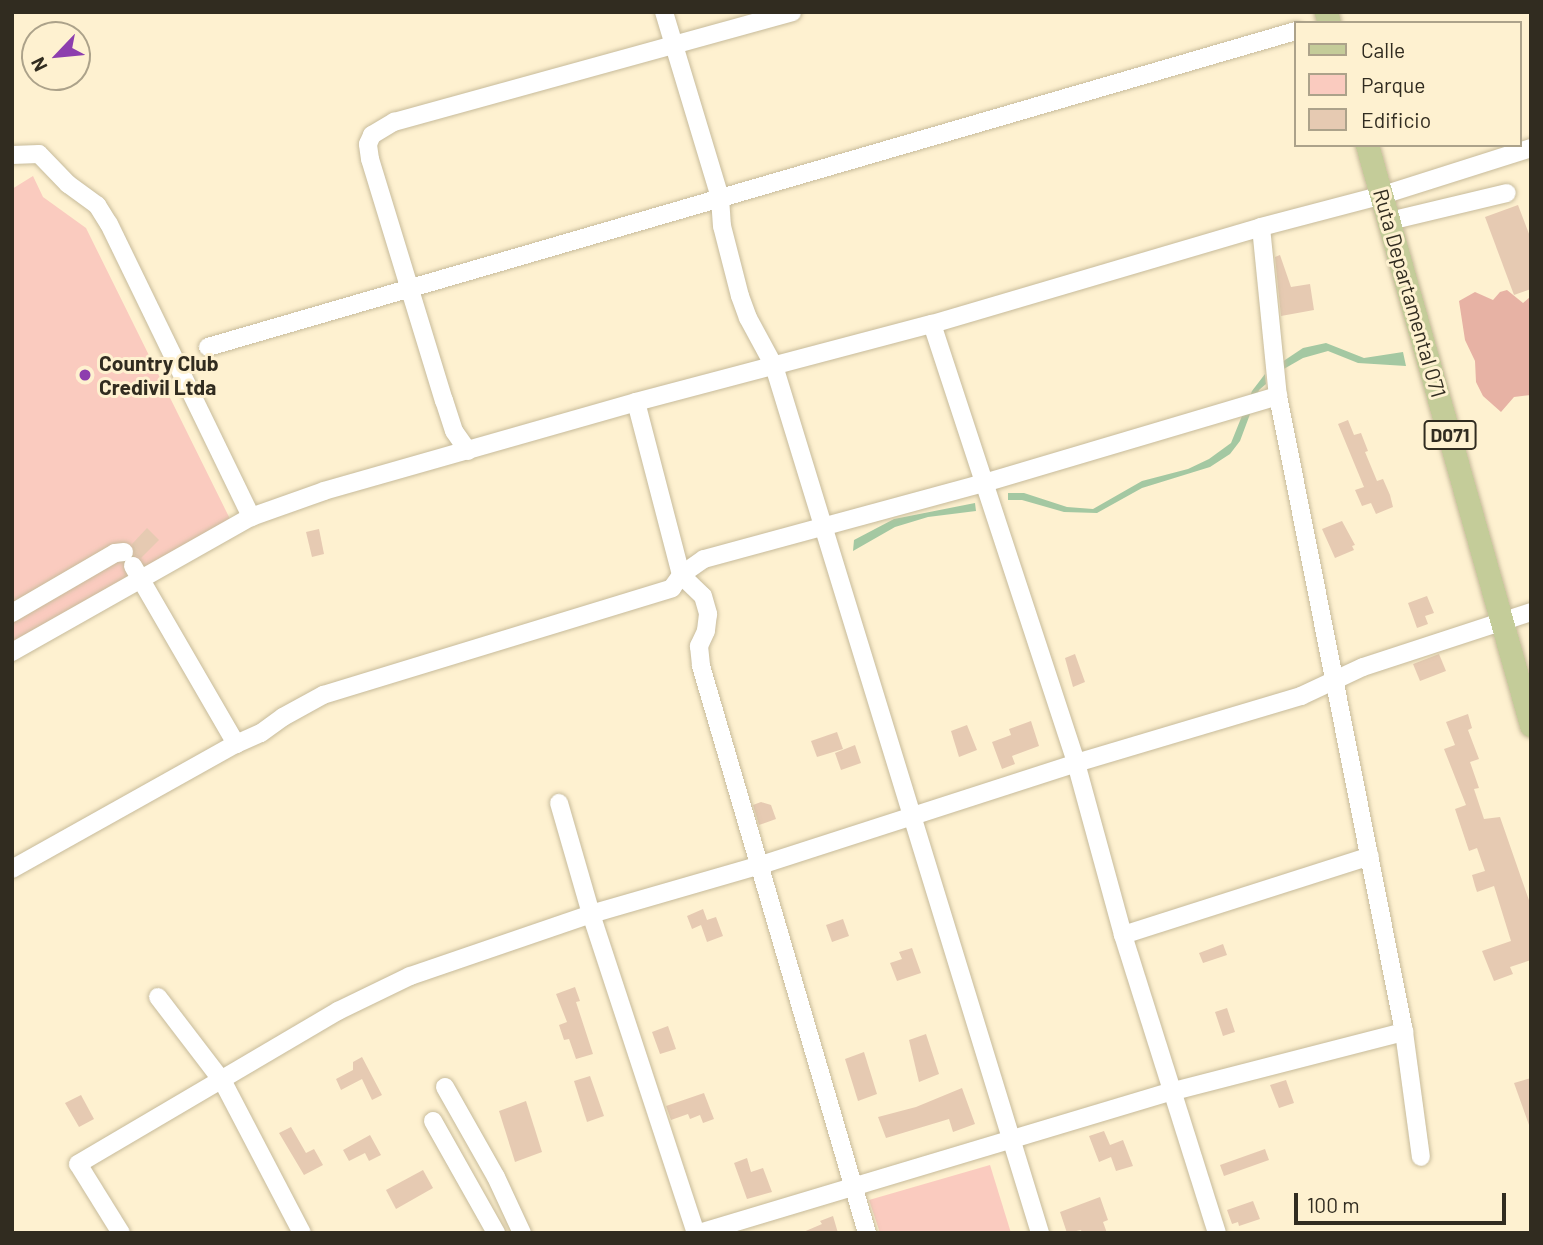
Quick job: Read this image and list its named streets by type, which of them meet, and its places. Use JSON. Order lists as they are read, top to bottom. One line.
{"streets":{"main road":["Ruta Departamental 071","D071"]},"places":["Country Club Credivil Ltda"],"legend":["Calle","Parque","Edificio"],"scale_bar":"100 m","north":"bottom left"}
